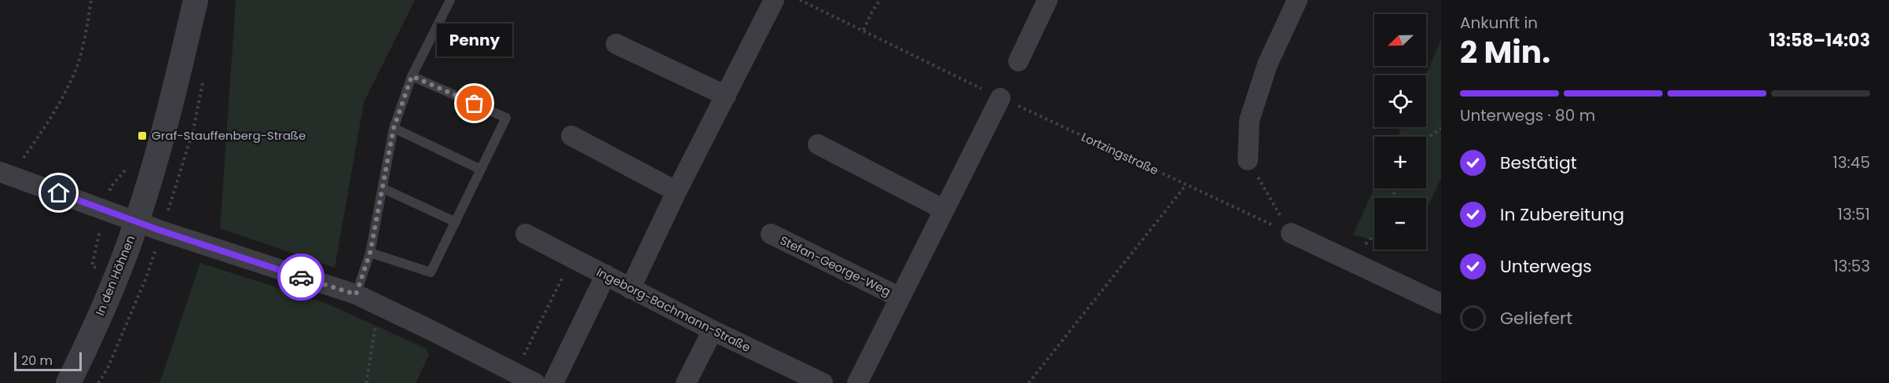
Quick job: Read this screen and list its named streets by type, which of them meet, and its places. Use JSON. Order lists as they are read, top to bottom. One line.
{"streets":{"street":["Stefan-George-Weg","In den Höhnen","Ingeborg-Bachmann-Straße"],"path":["Lortzingstraße"]},"crossings":[["Lortzingstraße","Stefan-George-Weg"]],"places":{"other":["Penny"],"transit":["Graf-Stauffenberg-Straße"]},"scale_bar":"20 m","north":"bottom left","page":{"heading":["2 Min.","Ankunft in","13:58–14:03"],"map_buttons":["+","−"],"bubble":"Penny","bar":"Unterwegs · 80 m","list":[["Bestätigt","13:45"],["In Zubereitung","13:51"],["Unterwegs","13:53"],"Geliefert"],"scale":"20 m"}}
